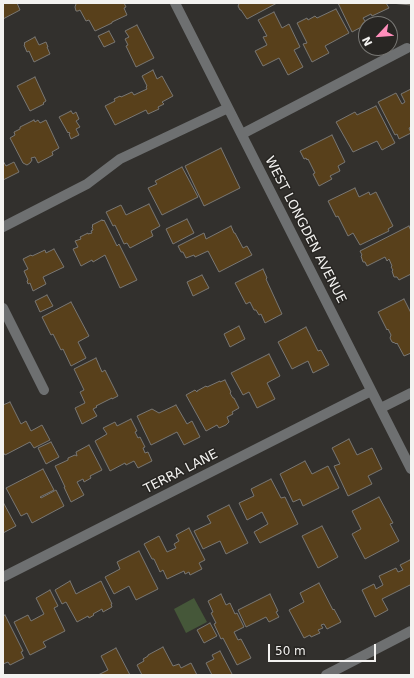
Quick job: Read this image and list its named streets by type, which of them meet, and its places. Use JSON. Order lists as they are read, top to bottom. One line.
{"streets":{"street":["WEST LONGDEN AVENUE","TERRA LANE"]},"crossings":[["WEST LONGDEN AVENUE","TERRA LANE"]],"scale_bar":"50 m","north":"bottom left"}
